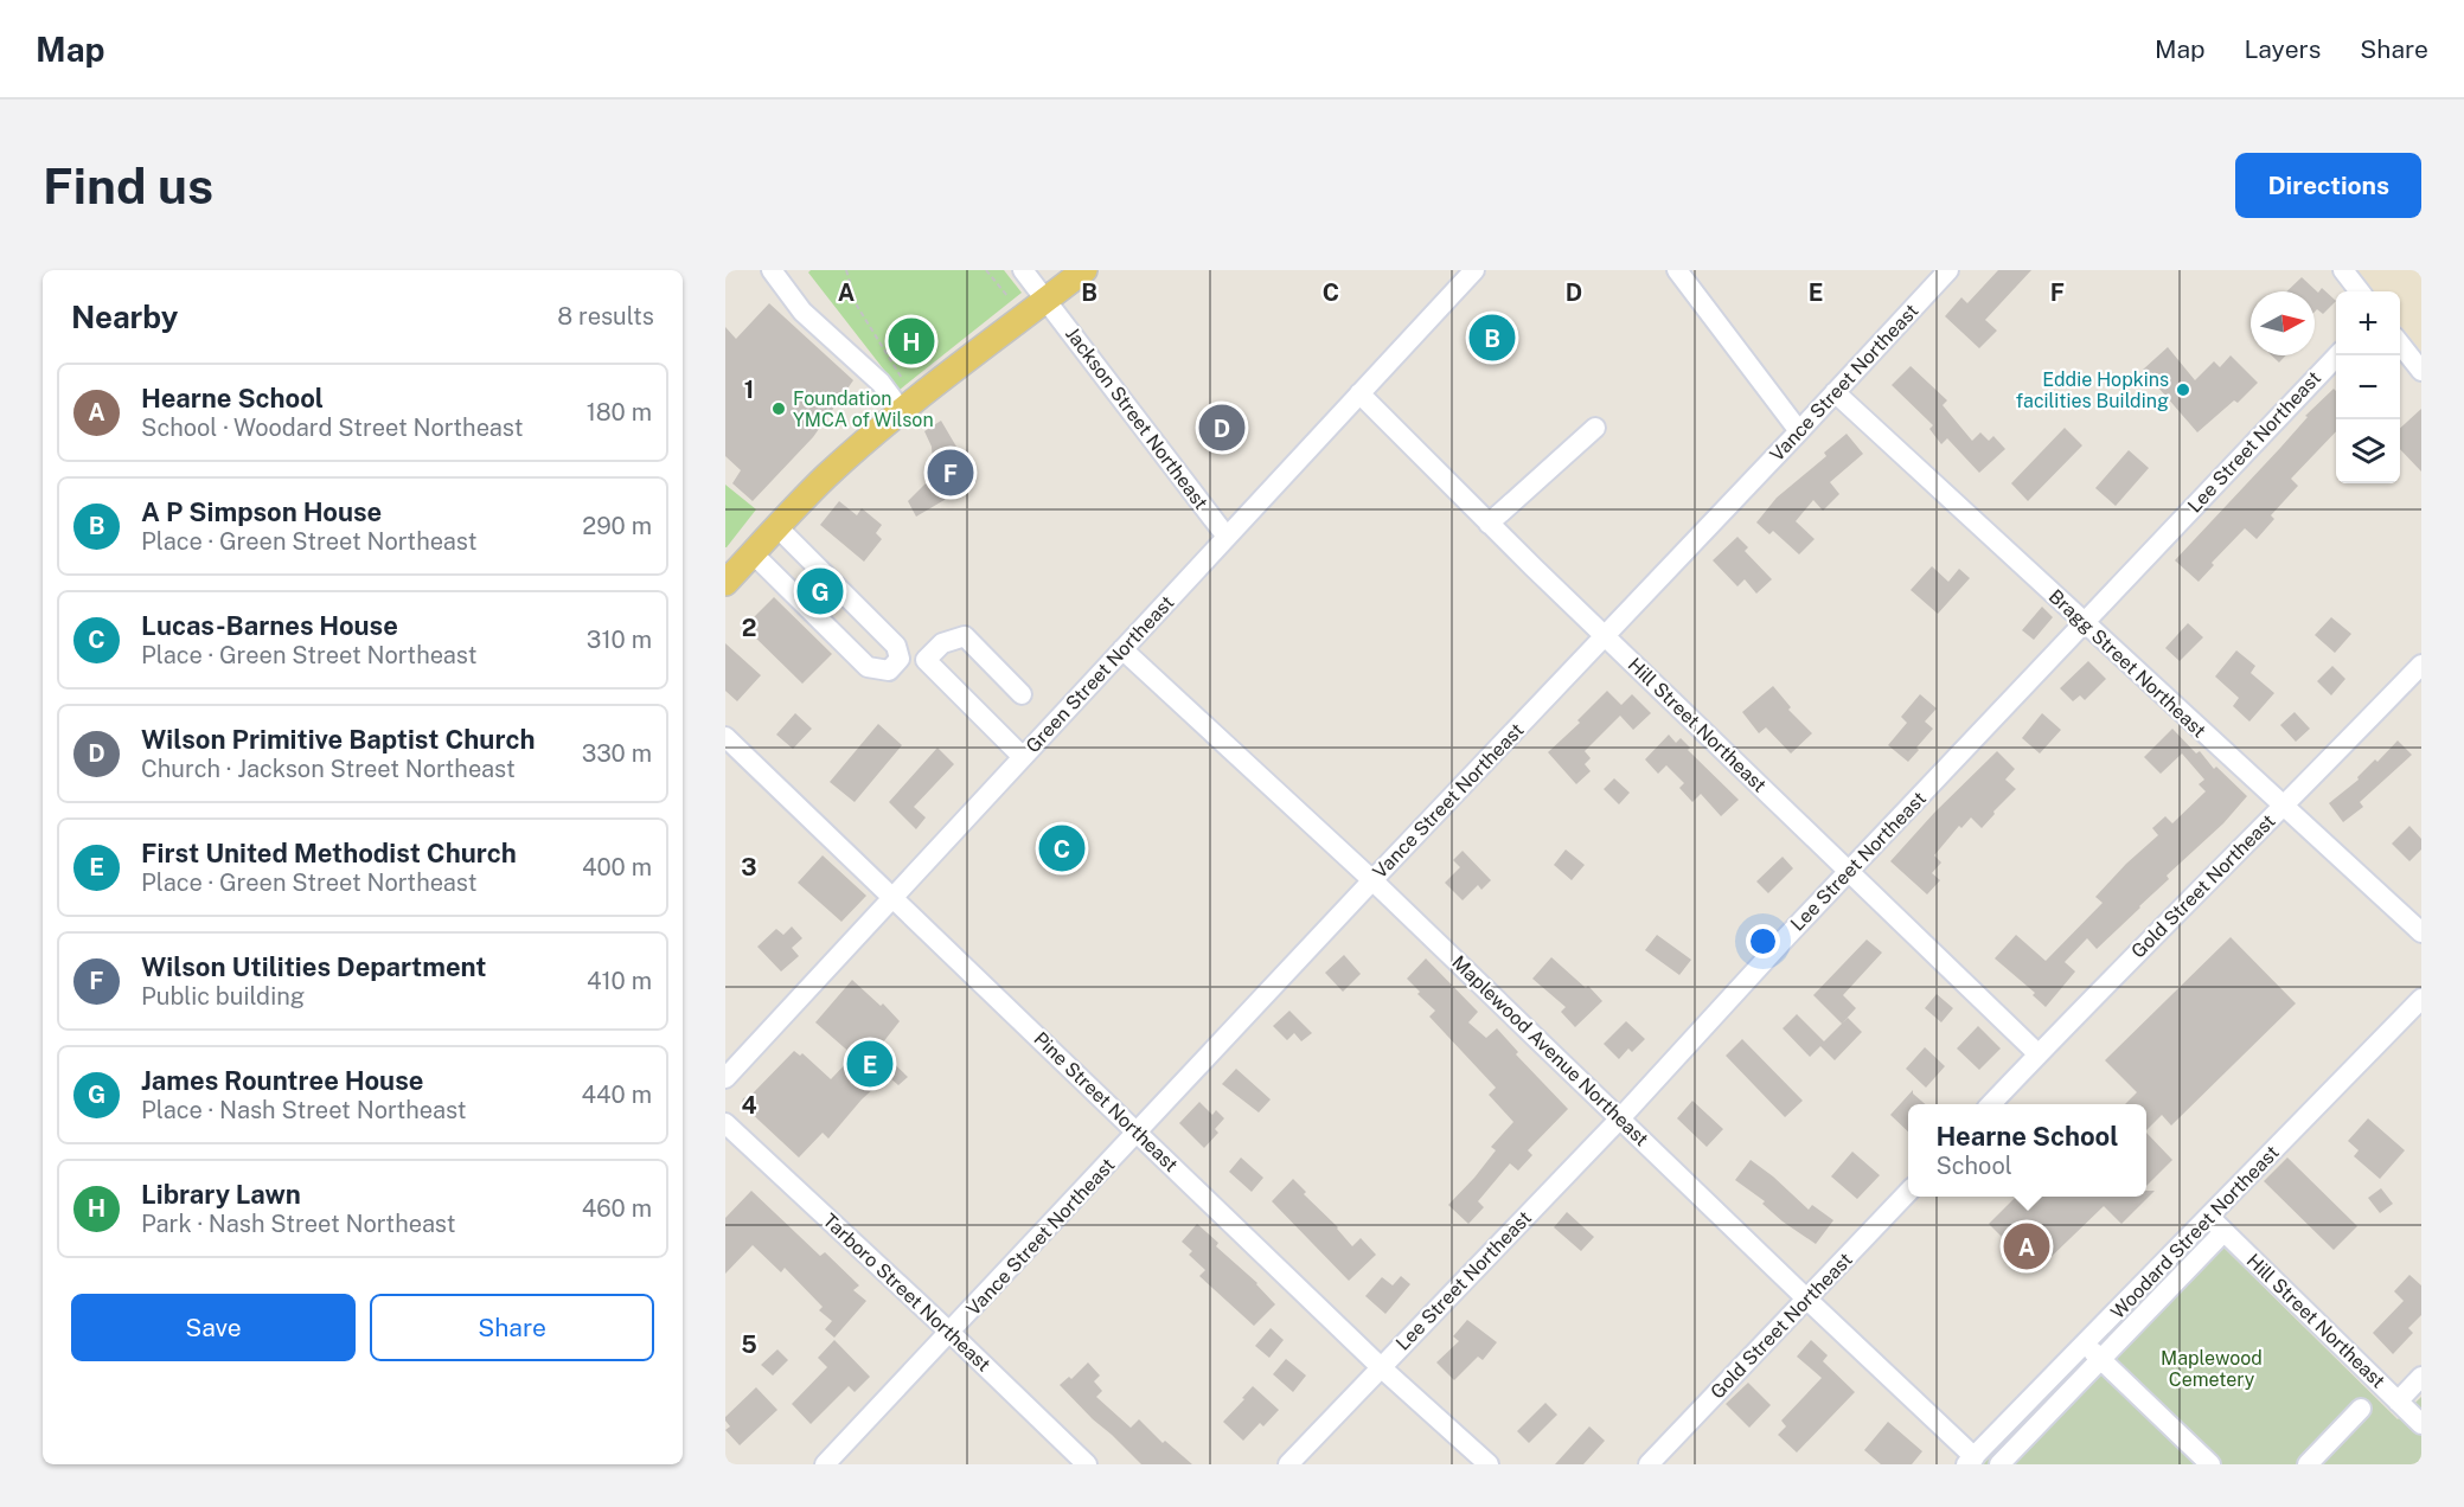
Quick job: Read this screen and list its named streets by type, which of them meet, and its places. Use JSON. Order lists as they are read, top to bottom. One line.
{"streets":{"street":["Vance Street Northeast","Jackson Street Northeast","Lee Street Northeast","Bragg Street Northeast","Green Street Northeast","Hill Street Northeast","Gold Street Northeast","Maplewood Avenue Northeast","Pine Street Northeast","Woodard Street Northeast","Tarboro Street Northeast"]},"crossings":[["Vance Street Northeast","Bragg Street Northeast"],["Vance Street Northeast","Hill Street Northeast"],["Vance Street Northeast","Maplewood Avenue Northeast"],["Vance Street Northeast","Pine Street Northeast"],["Vance Street Northeast","Tarboro Street Northeast"],["Jackson Street Northeast","Green Street Northeast"],["Lee Street Northeast","Bragg Street Northeast"],["Lee Street Northeast","Hill Street Northeast"],["Lee Street Northeast","Maplewood Avenue Northeast"],["Lee Street Northeast","Pine Street Northeast"],["Bragg Street Northeast","Gold Street Northeast"],["Green Street Northeast","Hill Street Northeast"],["Green Street Northeast","Maplewood Avenue Northeast"],["Green Street Northeast","Pine Street Northeast"],["Hill Street Northeast","Gold Street Northeast"],["Hill Street Northeast","Woodard Street Northeast"],["Gold Street Northeast","Maplewood Avenue Northeast"],["Maplewood Avenue Northeast","Woodard Street Northeast"]],"parks":["Maplewood Cemetery"],"places":["Eddie Hopkins facilities Building","Foundation YMCA of Wilson"],"north":"right","page":{"header":"Map","nav":["Map","Layers","Share"],"buttons":["Directions",["Save","Share"]],"title":"Find us","heading":["Nearby","8 results"],"map_buttons":["+","−"],"pins":["B","H","D","F","G","C","E","A"],"list":[{"mark":"A","name":"Hearne School","note":"School · Woodard Street Northeast","value":"180 m"},{"mark":"B","name":"A P Simpson House","note":"Place · Green Street Northeast","value":"290 m"},{"mark":"C","name":"Lucas-Barnes House","note":"Place · Green Street Northeast","value":"310 m"},{"mark":"D","name":"Wilson Primitive Baptist Church","note":"Church · Jackson Street Northeast","value":"330 m"},{"mark":"E","name":"First United Methodist Church","note":"Place · Green Street Northeast","value":"400 m"},{"mark":"F","name":"Wilson Utilities Department","note":"Public building","value":"410 m"},{"mark":"G","name":"James Rountree House","note":"Place · Nash Street Northeast","value":"440 m"},{"mark":"H","name":"Library Lawn","note":"Park · Nash Street Northeast","value":"460 m"}],"popup":["Hearne School","School"]},"grid":{"columns":["A","B","C","D","E","F"],"rows":["1","2","3","4","5"]}}
